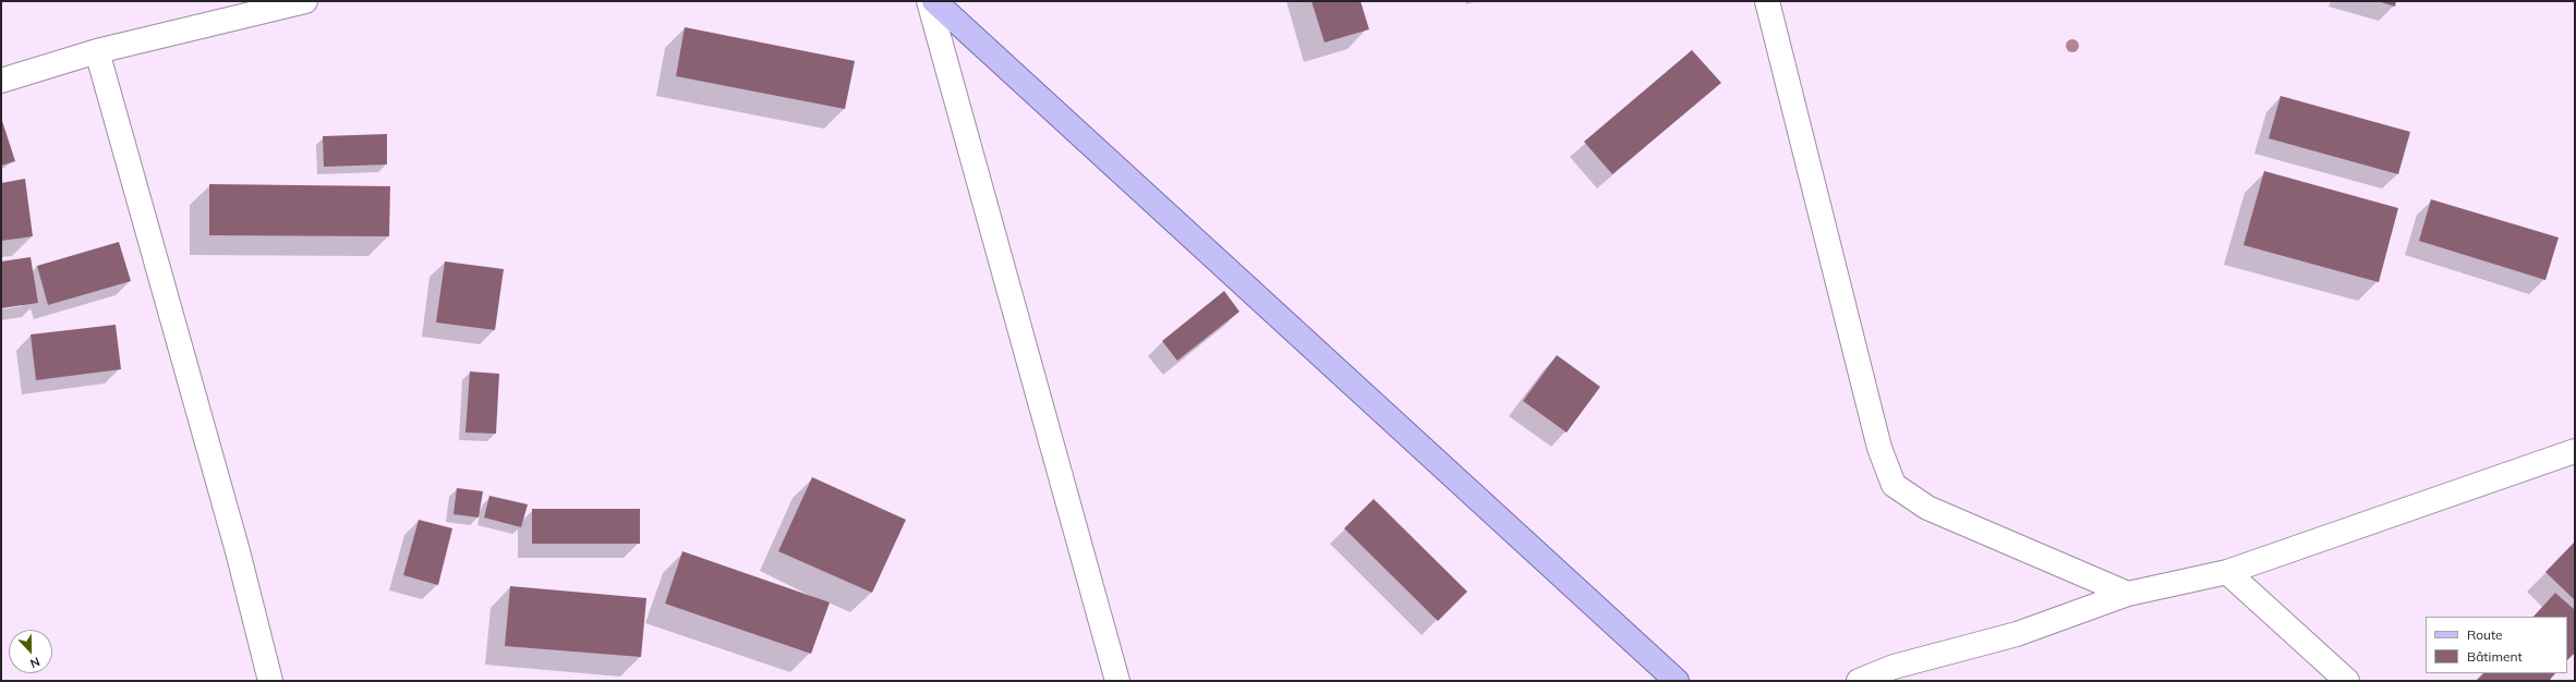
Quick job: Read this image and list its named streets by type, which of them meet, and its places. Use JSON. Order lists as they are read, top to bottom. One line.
{"legend":["Route","Bâtiment"],"north":"bottom"}
